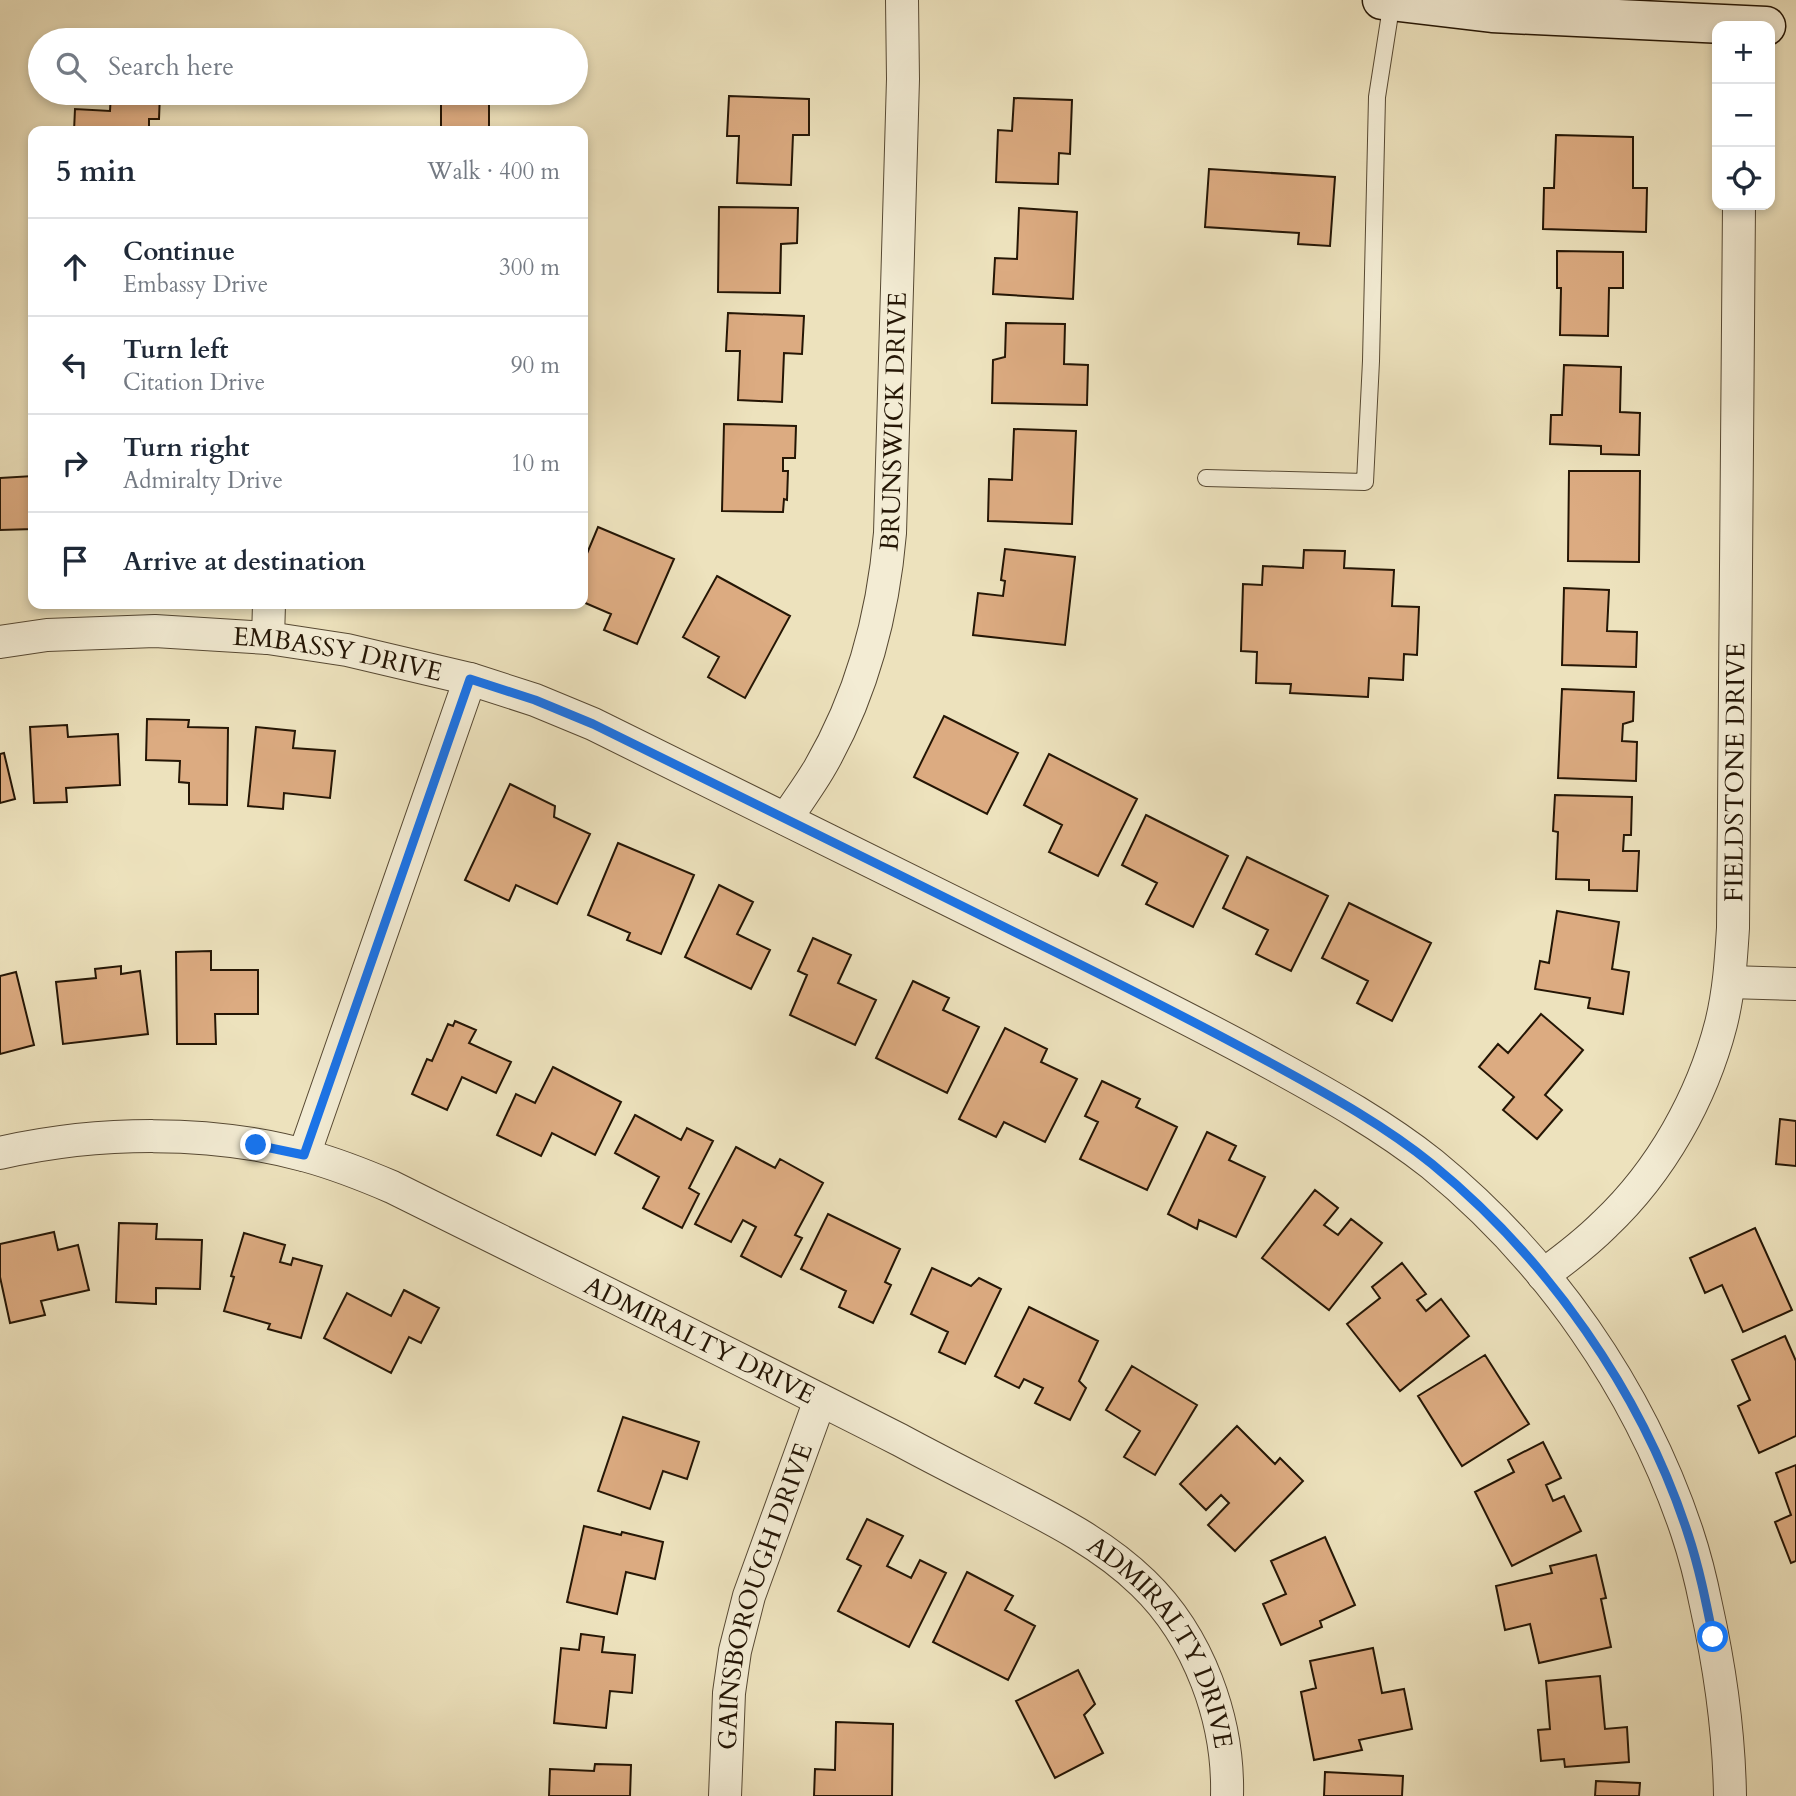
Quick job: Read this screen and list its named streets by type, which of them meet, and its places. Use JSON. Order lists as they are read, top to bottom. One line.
{"streets":{"street":["BRUNSWICK DRIVE","EMBASSY DRIVE","FIELDSTONE DRIVE","ADMIRALTY DRIVE","GAINSBOROUGH DRIVE"]},"crossings":[["BRUNSWICK DRIVE","EMBASSY DRIVE"],["EMBASSY DRIVE","FIELDSTONE DRIVE"],["ADMIRALTY DRIVE","GAINSBOROUGH DRIVE"]],"page":{"map_buttons":["+","−"],"search":"Search here","heading":["5 min","Walk · 400 m"],"list":[["Continue","Embassy Drive","300 m"],["Turn left","Citation Drive","90 m"],["Turn right","Admiralty Drive","10 m"],"Arrive at destination"]}}
